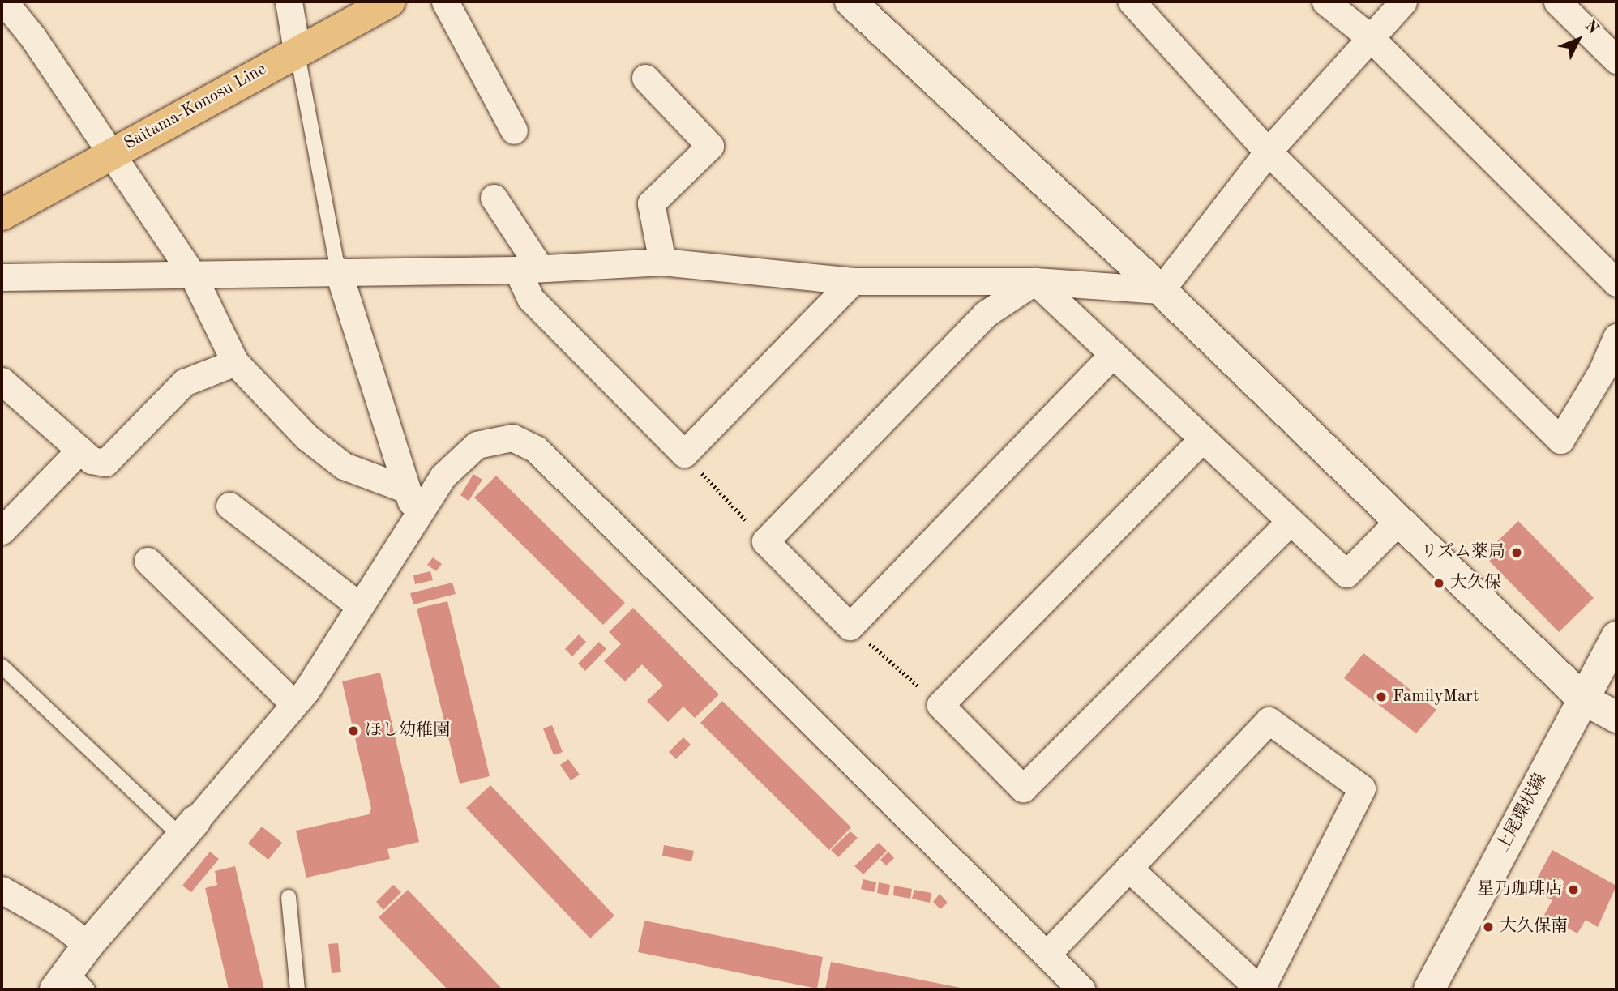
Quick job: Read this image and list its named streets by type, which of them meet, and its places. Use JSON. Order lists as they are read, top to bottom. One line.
{"streets":{"main road":["Saitama-Konosu Line"],"street":["上尾環状線"]},"places":["リズム薬局","大久保","FamilyMart","ほし幼稚園","星乃珈琲店","大久保南"],"north":"top right"}
